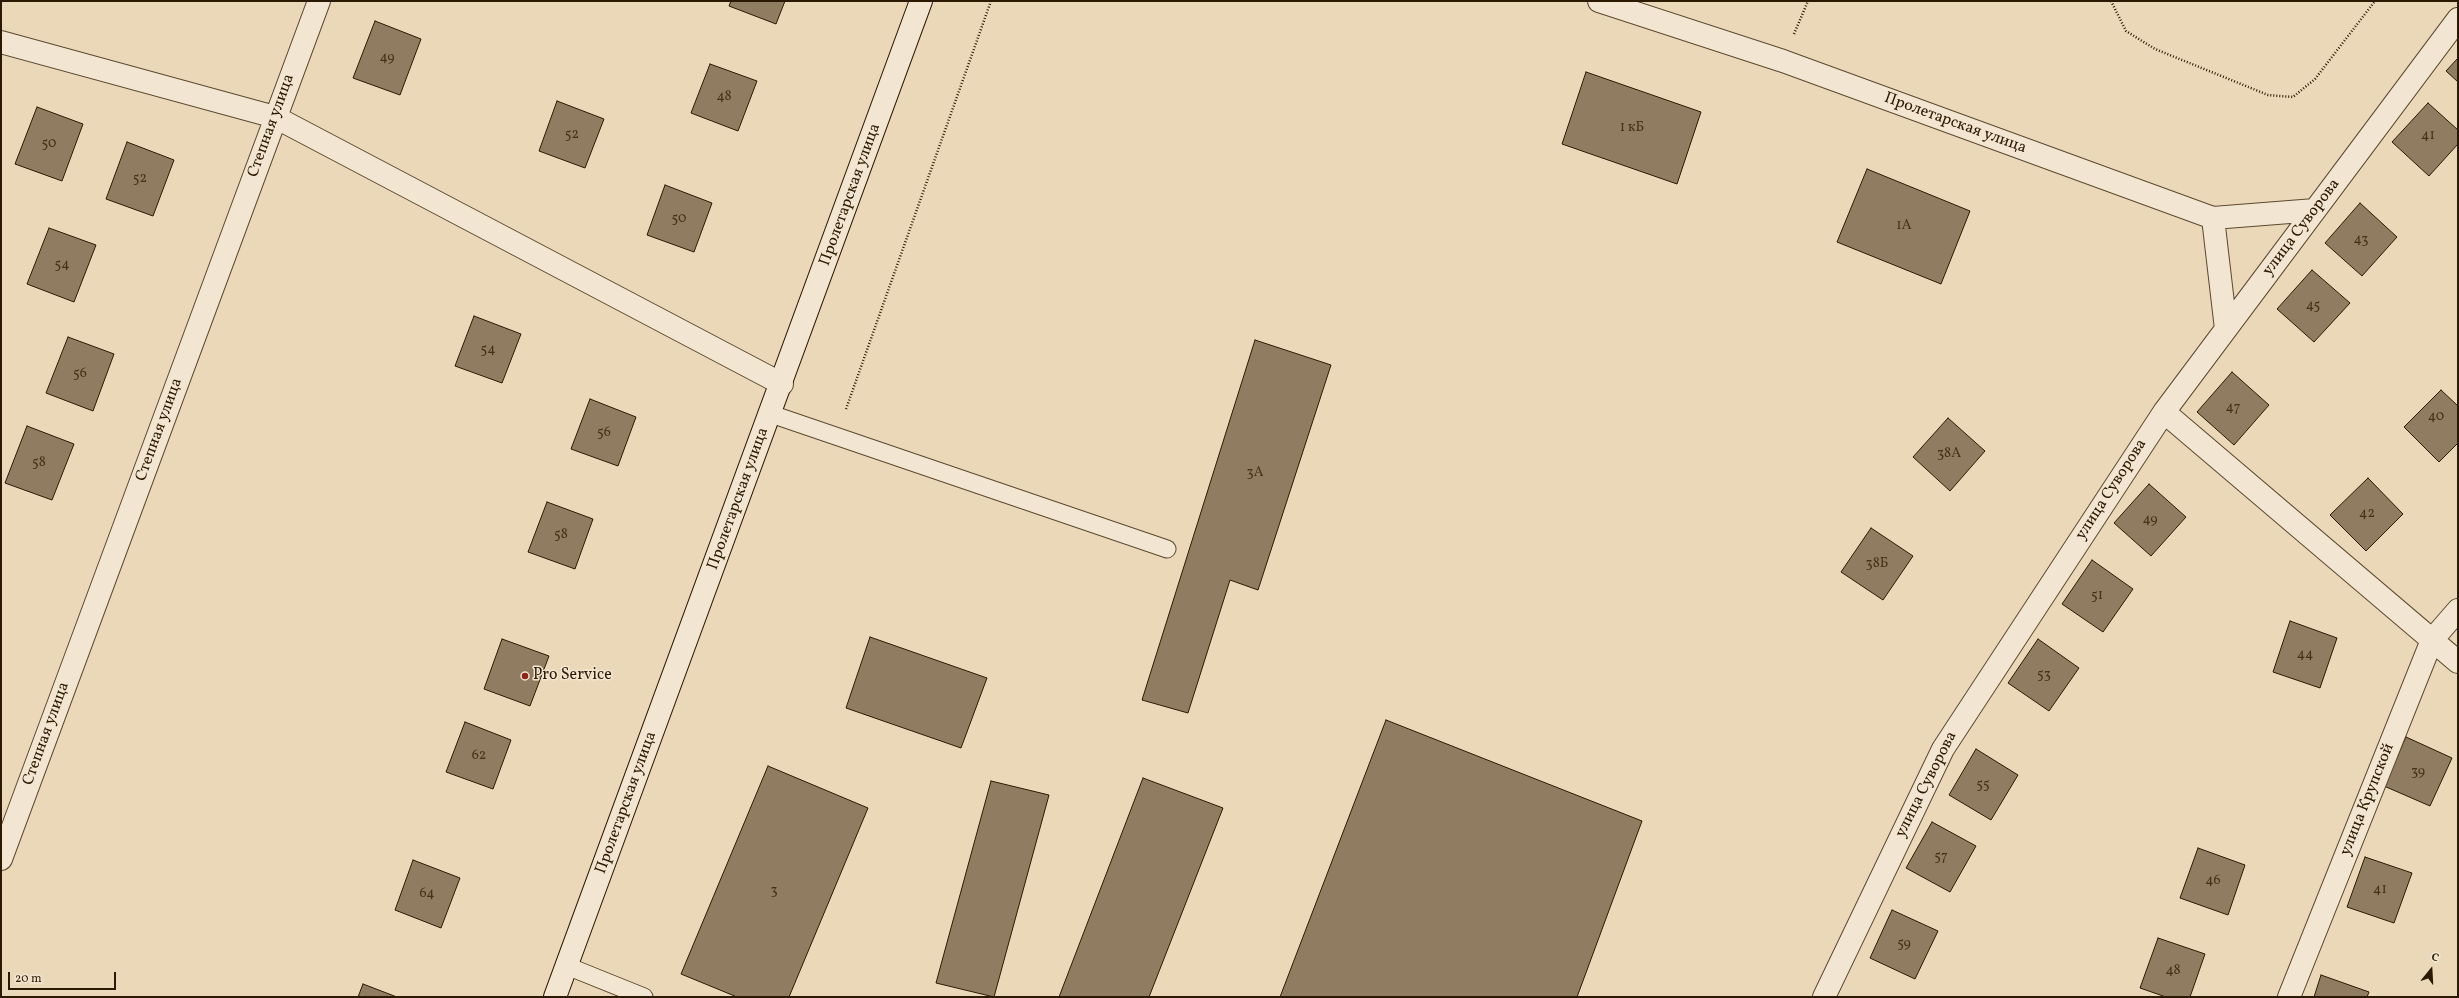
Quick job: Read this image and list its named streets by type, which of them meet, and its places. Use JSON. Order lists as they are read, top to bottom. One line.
{"streets":{"street":["Пролетарская улица","Степная улица","улица Суворова","улица Крупской"]},"crossings":[["Пролетарская улица","улица Суворова"]],"places":["Pro Service"],"house_numbers":["49","48","1 кБ","52","41","50","52","50","1А","43","54","45","54","56","47","40","56","38А","58","3А","42","49","58","38Б","51","44","53","62","39","55","57","46","41","3","64","59","48"],"scale_bar":"20 m","north":"top"}
